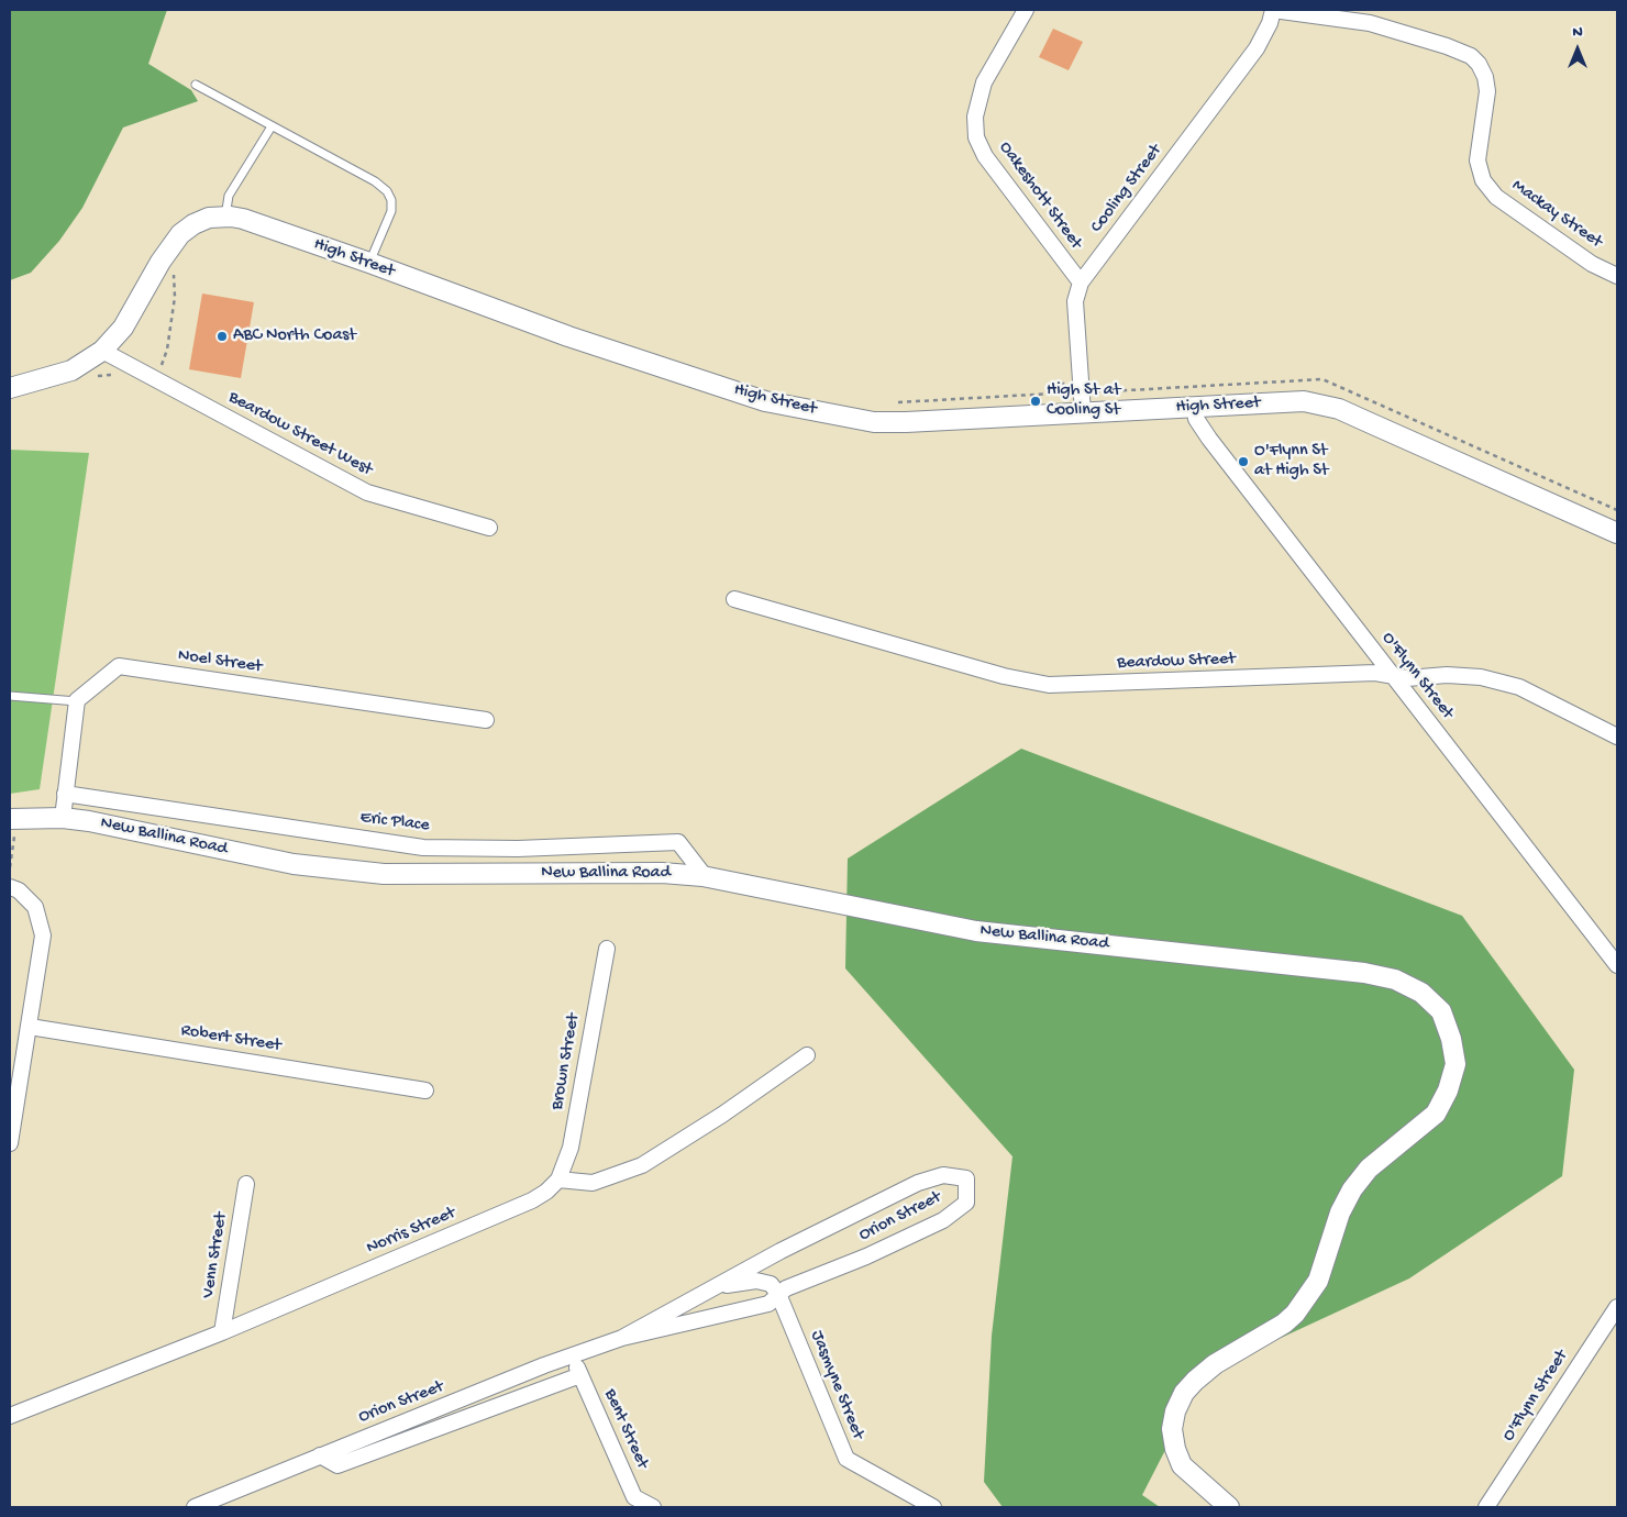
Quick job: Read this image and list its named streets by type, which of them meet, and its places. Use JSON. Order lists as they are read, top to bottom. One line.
{"streets":{"street":["Cooling Street","Oakeshott Street","Mackay Street","High Street","Beardow Street West","Noel Street","Beardow Street","O'Flynn Street","Eric Place","New Ballina Road","Robert Street","Brown Street","Orion Street","Norris Street","Venn Street","Jasmyne Street","Bent Street"]},"crossings":[["Cooling Street","Oakeshott Street"],["Cooling Street","Mackay Street"],["Cooling Street","High Street"],["High Street","Beardow Street West"],["High Street","O'Flynn Street"],["Beardow Street","O'Flynn Street"],["Eric Place","New Ballina Road"],["Brown Street","Norris Street"],["Orion Street","Jasmyne Street"],["Orion Street","Bent Street"],["Norris Street","Venn Street"]],"places":["ABC North Coast","High St at Cooling St","O'Flynn St at High St"],"north":"top"}
